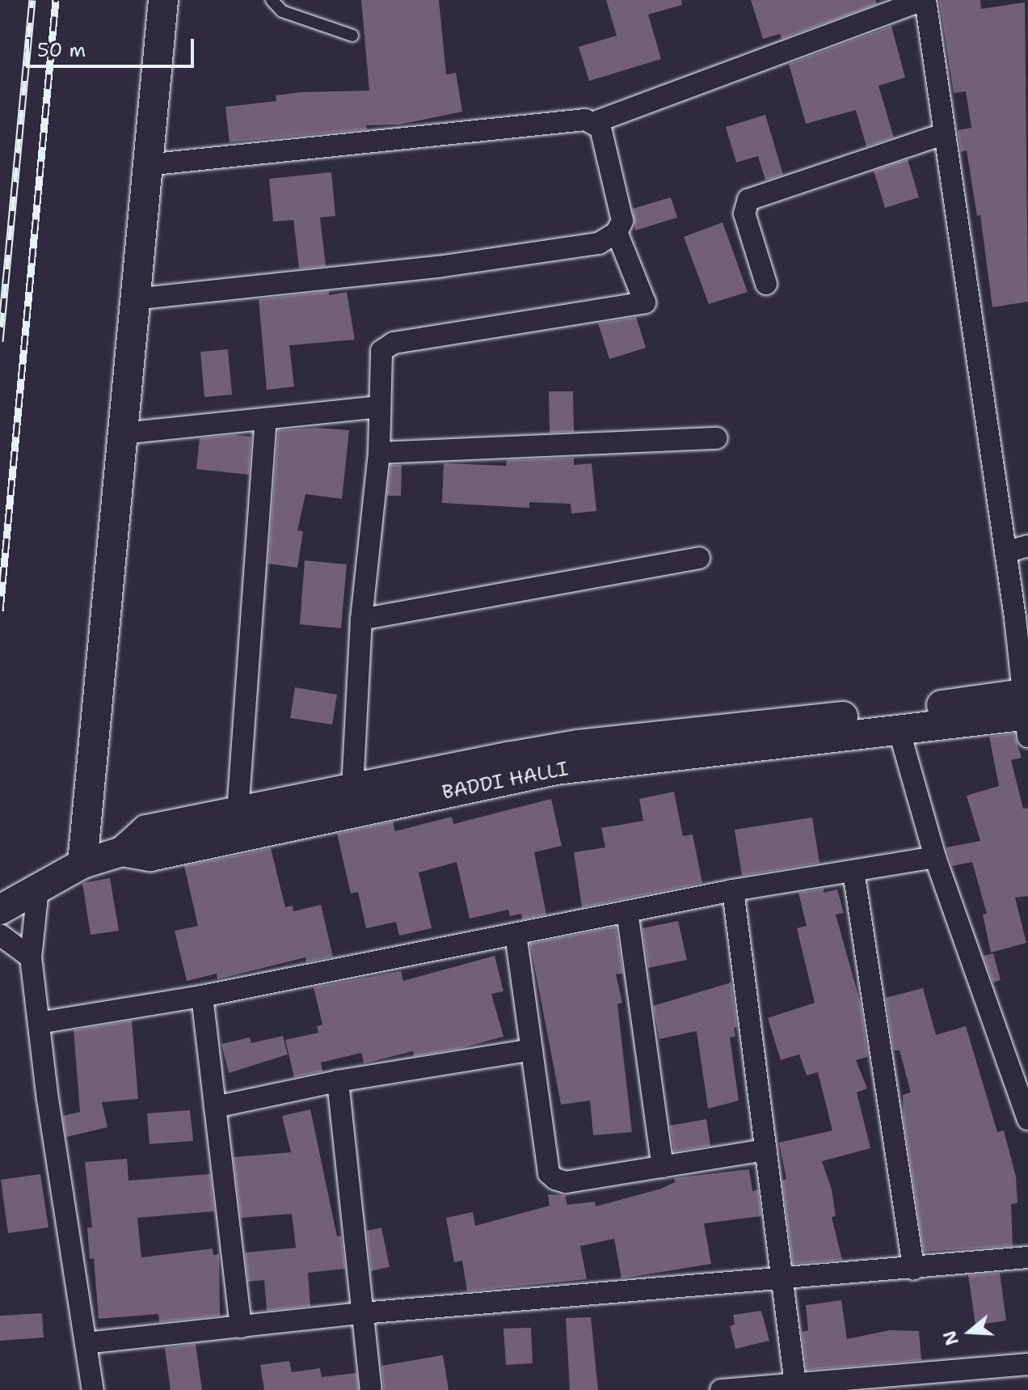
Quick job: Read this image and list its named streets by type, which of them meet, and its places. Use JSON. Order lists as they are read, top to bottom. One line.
{"streets":{"street":["BADDI HALLI"]},"scale_bar":"50 m","north":"left"}
